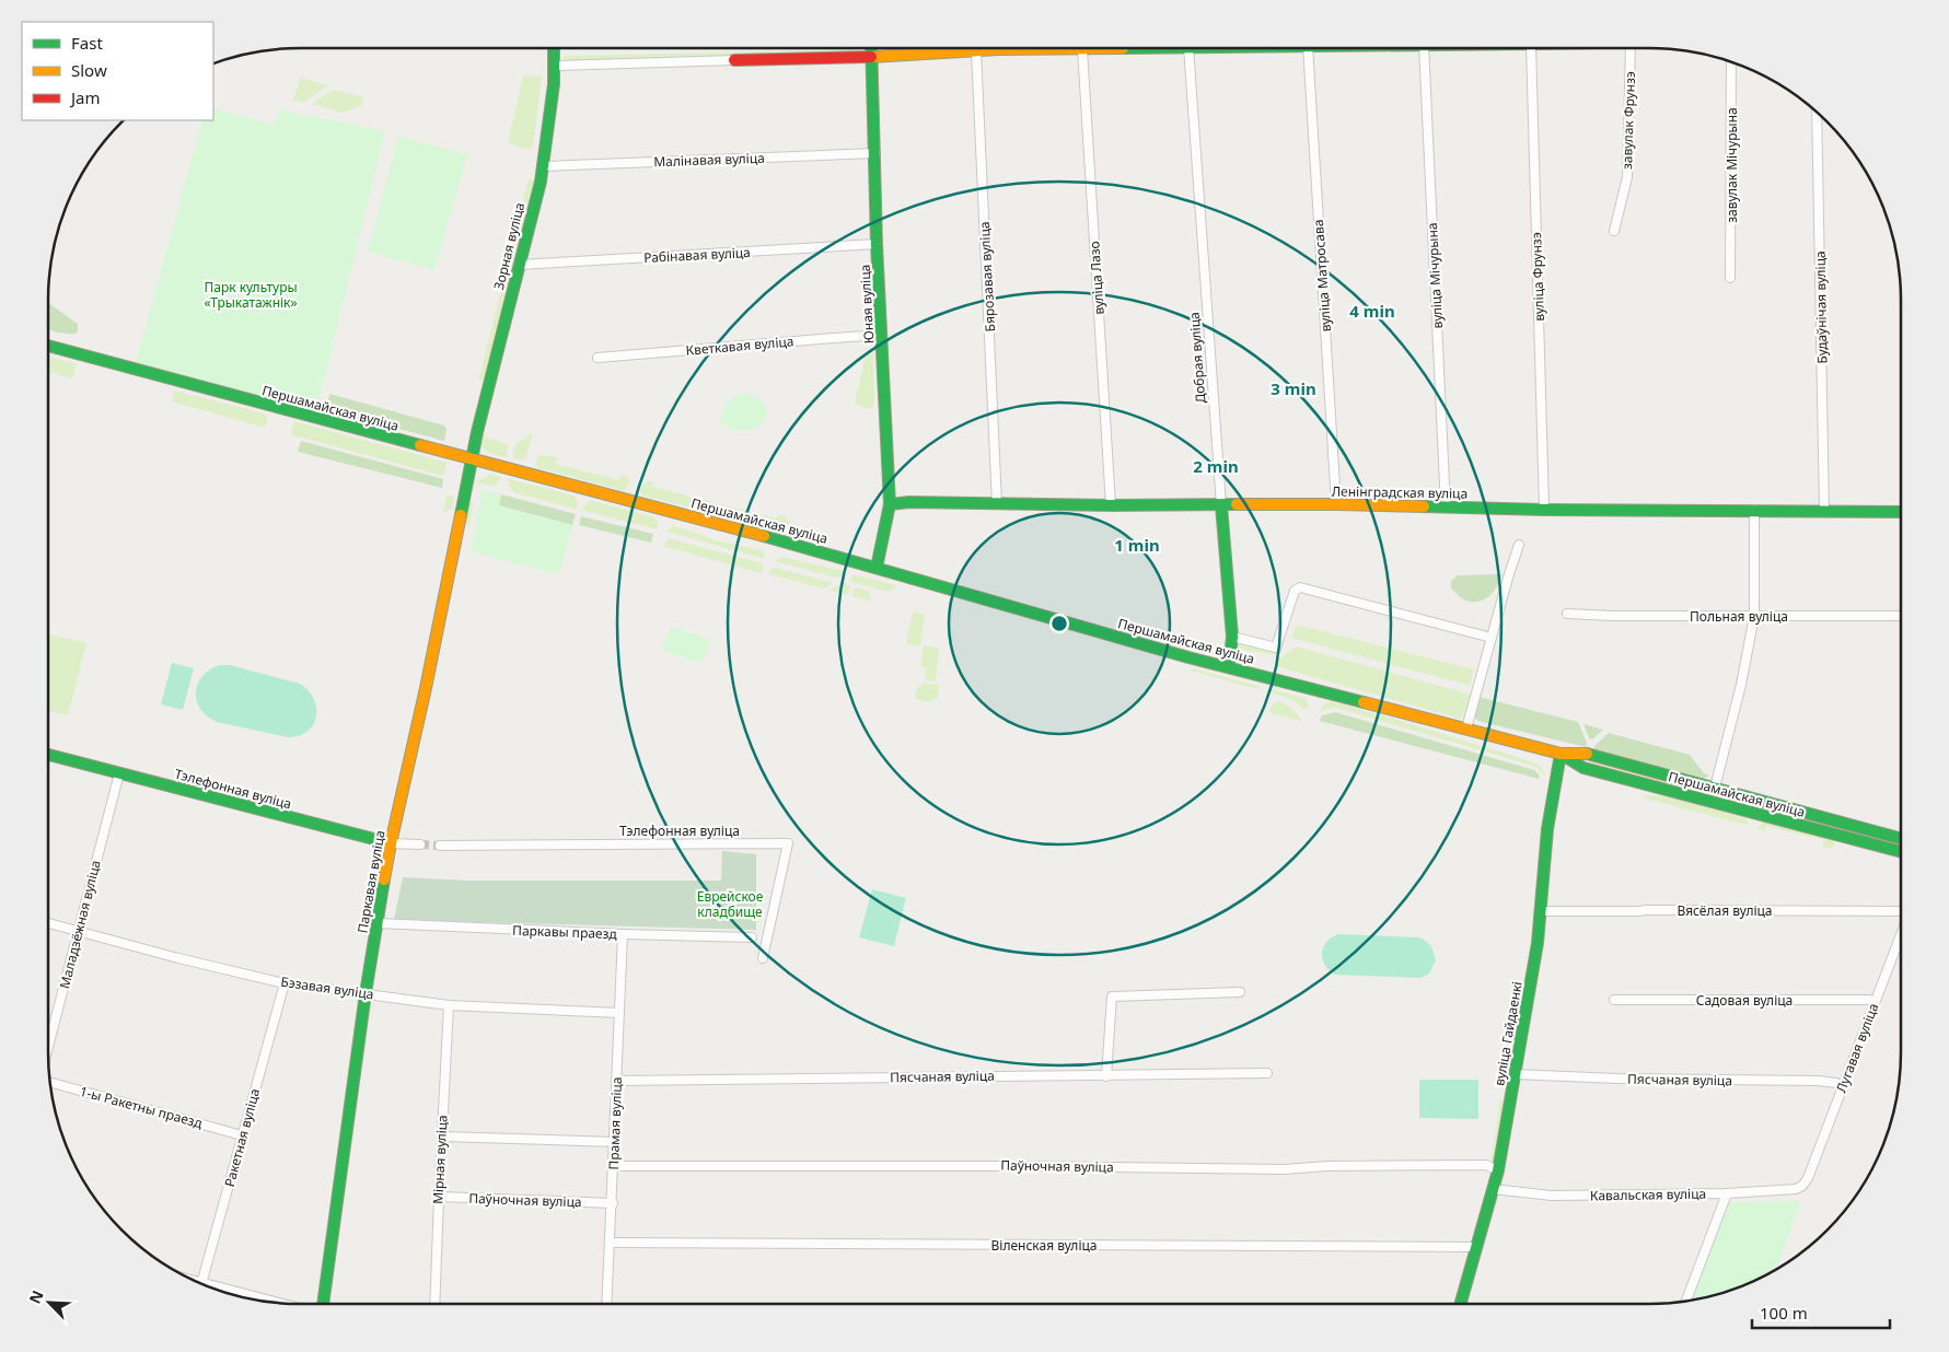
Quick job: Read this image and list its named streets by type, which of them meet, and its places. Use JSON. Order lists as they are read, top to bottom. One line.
{"streets":{"street":["завулак Фрунзэ","Малінавая вуліца","завулак Мічурына","Зорная вуліца","Рабінавая вуліца","вуліца Матросава","вуліца Мічурына","Бярозавая вуліца","вуліца Фрунзэ","вуліца Лазо","Юная вуліца","Будаўнічая вуліца","Кветкавая вуліца","Добрая вуліца","Першамайская вуліца","Ленінградская вуліца","Польная вуліца","Тэлефонная вуліца","Паркавая вуліца","Вясёлая вуліца","Маладзёжная вуліца","Паркавы праезд","Бэзавая вуліца","Садовая вуліца","вуліца Гайдаенкі","Лугавая вуліца","Пясчаная вуліца","1-ы Ракетны праезд","Прамая вуліца","Ракетная вуліца","Мірная вуліца","Паўночная вуліца","Кавальская вуліца","Віленская вуліца"]},"crossings":[["Малінавая вуліца","Зорная вуліца"],["Малінавая вуліца","Юная вуліца"],["Зорная вуліца","Рабінавая вуліца"],["Зорная вуліца","Першамайская вуліца"],["Зорная вуліца","Паркавая вуліца"],["Рабінавая вуліца","Юная вуліца"],["вуліца Матросава","Ленінградская вуліца"],["вуліца Мічурына","Ленінградская вуліца"],["Бярозавая вуліца","Ленінградская вуліца"],["вуліца Фрунзэ","Ленінградская вуліца"],["вуліца Лазо","Ленінградская вуліца"],["Юная вуліца","Кветкавая вуліца"],["Юная вуліца","Першамайская вуліца"],["Юная вуліца","Ленінградская вуліца"],["Будаўнічая вуліца","Ленінградская вуліца"],["Добрая вуліца","Першамайская вуліца"],["Добрая вуліца","Ленінградская вуліца"],["Першамайская вуліца","Паркавая вуліца"],["Першамайская вуліца","вуліца Гайдаенкі"],["Тэлефонная вуліца","Паркавая вуліца"],["Тэлефонная вуліца","Маладзёжная вуліца"],["Паркавая вуліца","Паркавы праезд"],["Паркавая вуліца","Бэзавая вуліца"],["Вясёлая вуліца","вуліца Гайдаенкі"],["Маладзёжная вуліца","Бэзавая вуліца"],["Паркавы праезд","Прамая вуліца"],["Бэзавая вуліца","Прамая вуліца"],["Бэзавая вуліца","Ракетная вуліца"],["Бэзавая вуліца","Мірная вуліца"],["Садовая вуліца","Лугавая вуліца"],["вуліца Гайдаенкі","Пясчаная вуліца"],["вуліца Гайдаенкі","Паўночная вуліца"],["вуліца Гайдаенкі","Кавальская вуліца"],["вуліца Гайдаенкі","Віленская вуліца"],["Лугавая вуліца","Пясчаная вуліца"],["Лугавая вуліца","Кавальская вуліца"],["Пясчаная вуліца","Прамая вуліца"],["1-ы Ракетны праезд","Ракетная вуліца"],["Прамая вуліца","Паўночная вуліца"],["Прамая вуліца","Віленская вуліца"],["Мірная вуліца","Паўночная вуліца"]],"parks":["Парк культуры «Трыкатажнік»","Еврейское кладбище"],"legend":["Fast","Slow","Jam"],"scale_bar":"100 m","north":"top left","rings":["4 min","3 min","2 min","1 min"]}
